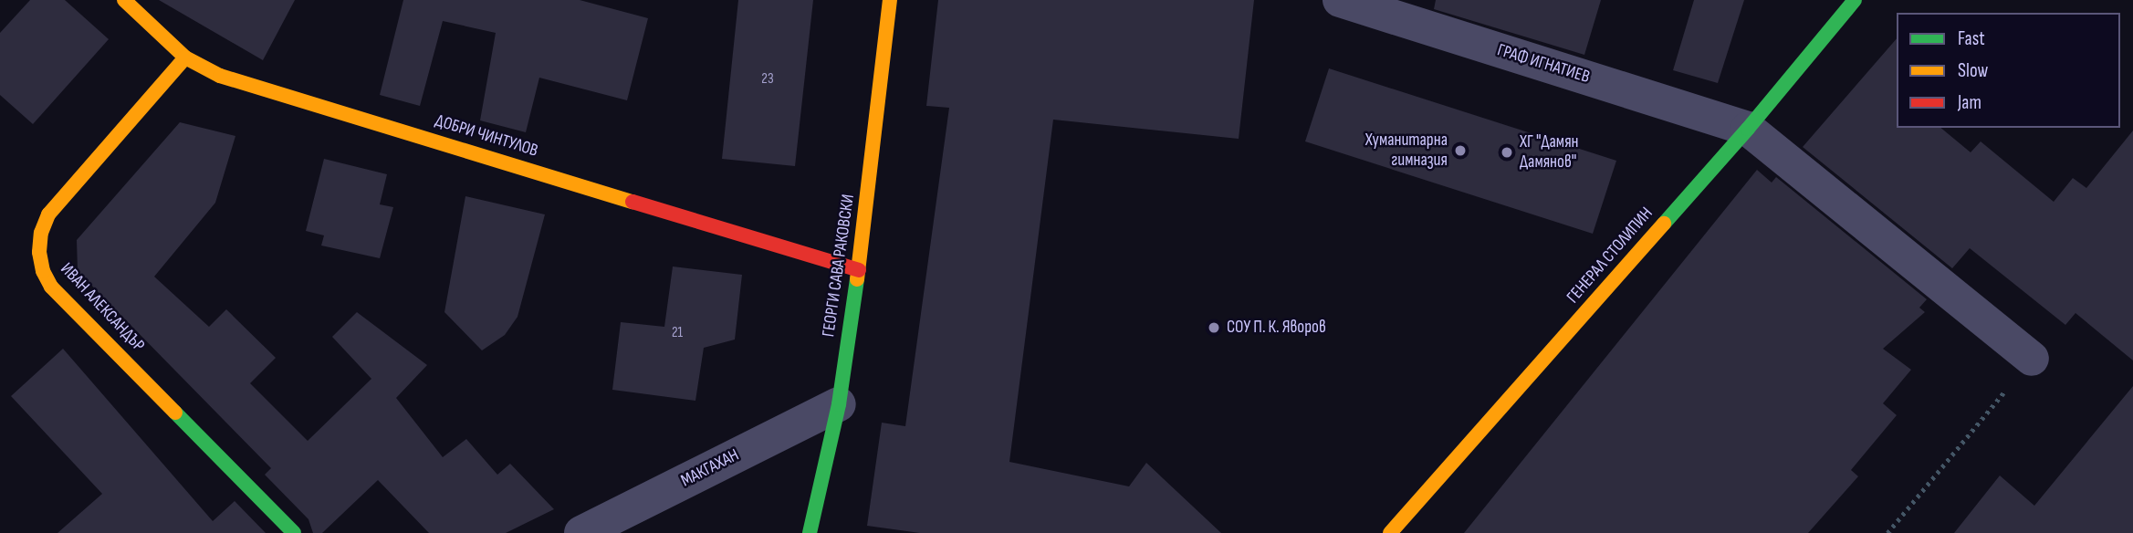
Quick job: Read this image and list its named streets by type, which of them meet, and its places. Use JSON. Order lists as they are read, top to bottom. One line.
{"streets":{"street":["ГРАФ ИГНАТИЕВ","ДОБРИ ЧИНТУЛОВ","ГЕНЕРАЛ СТОЛИПИН","ГЕОРГИ САВА РАКОВСКИ","ИВАН АЛЕКСАНДЪР","МАКГАХАН"]},"crossings":[["ГРАФ ИГНАТИЕВ","ГЕНЕРАЛ СТОЛИПИН"],["ДОБРИ ЧИНТУЛОВ","ГЕОРГИ САВА РАКОВСКИ"],["ДОБРИ ЧИНТУЛОВ","ИВАН АЛЕКСАНДЪР"],["ГЕОРГИ САВА РАКОВСКИ","МАКГАХАН"]],"places":["Хуманитарна гимназия","ХГ \"Дамян Дамянов\"","СОУ П. К. Яворов"],"house_numbers":["23","21"],"legend":["Fast","Slow","Jam"]}
